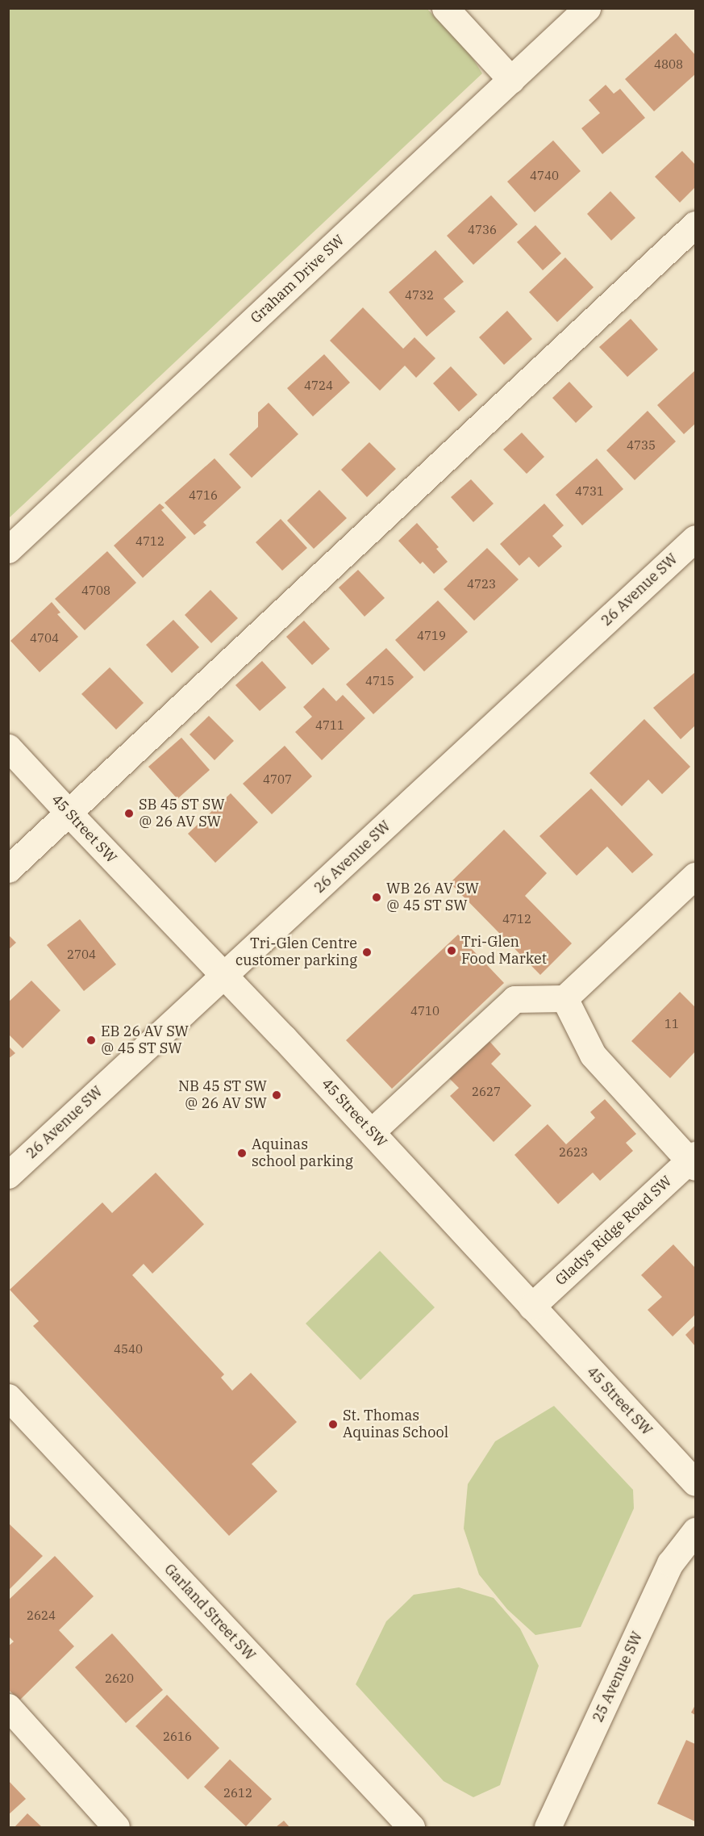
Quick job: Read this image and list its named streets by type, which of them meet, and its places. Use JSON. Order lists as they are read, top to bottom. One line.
{"streets":{"street":["Graham Drive SW","26 Avenue SW","45 Street SW","Gladys Ridge Road SW","Garland Street SW","25 Avenue SW"]},"crossings":[["26 Avenue SW","45 Street SW"],["45 Street SW","Gladys Ridge Road SW"]],"places":["SB 45 ST SW @ 26 AV SW","WB 26 AV SW @ 45 ST SW","Tri-Glen Food Market","Tri-Glen Centre customer parking","EB 26 AV SW @ 45 ST SW","NB 45 ST SW @ 26 AV SW","Aquinas school parking","St. Thomas Aquinas School"],"house_numbers":["4808","4740","4736","4732","4724","4735","4731","4716","4712","4723","4708","4719","4704","4715","4711","4707","4712","2704","4710","11","2627","2623","4540","2624","2620","2616","2612"]}
